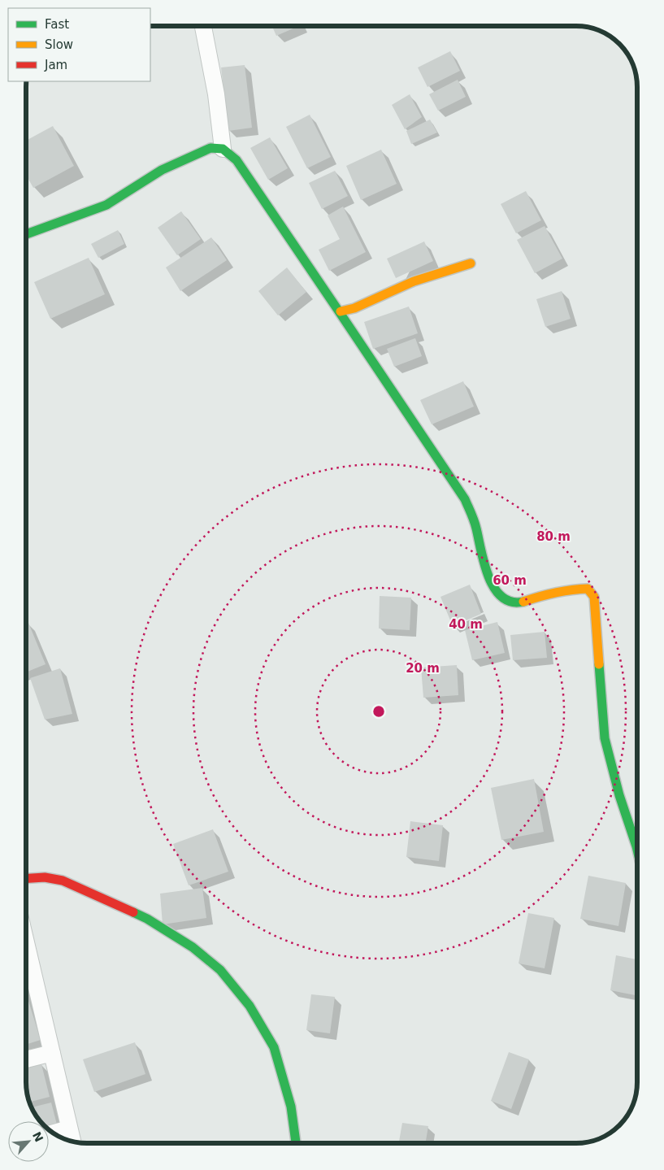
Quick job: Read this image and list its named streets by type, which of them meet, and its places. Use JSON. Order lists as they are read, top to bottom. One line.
{"legend":["Fast","Slow","Jam"],"north":"top right","rings":["80 m","60 m","40 m","20 m"]}
